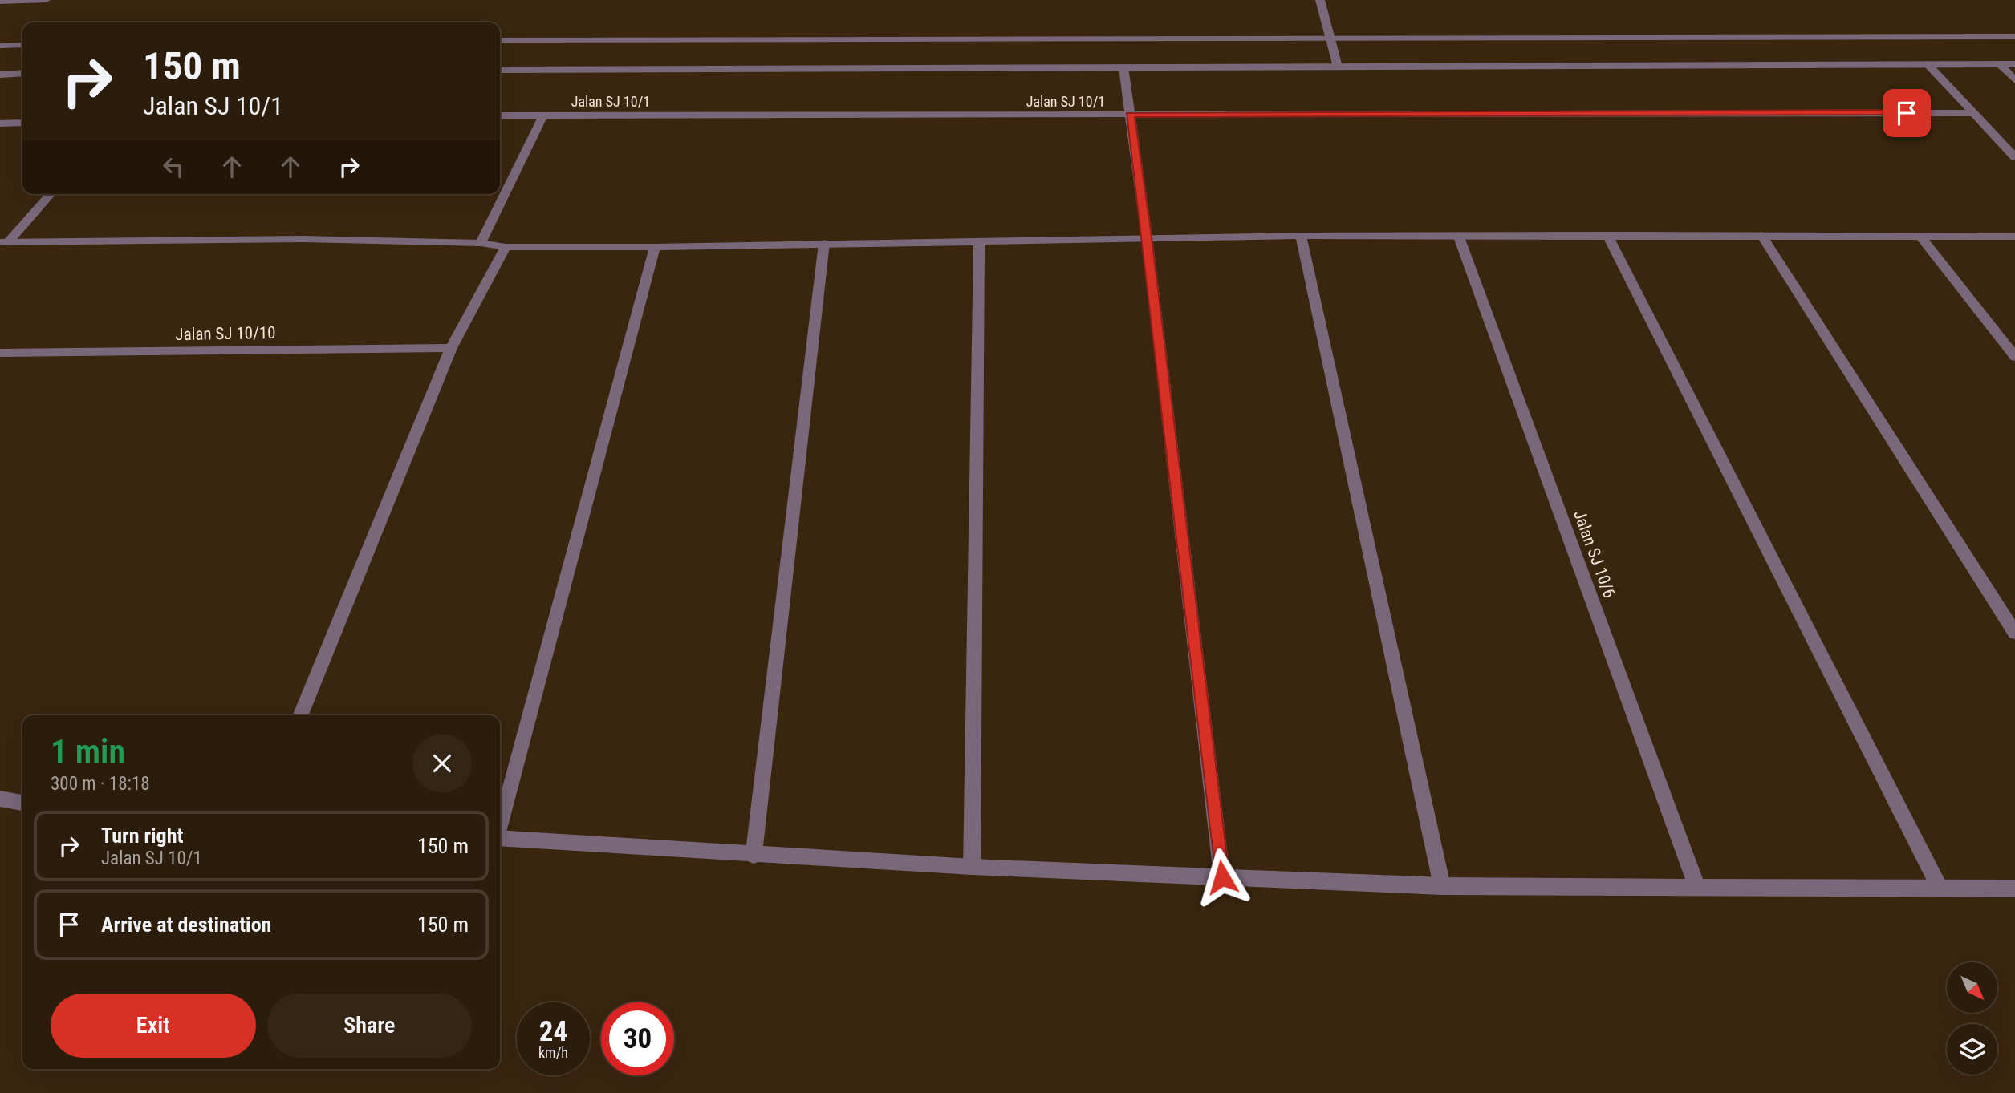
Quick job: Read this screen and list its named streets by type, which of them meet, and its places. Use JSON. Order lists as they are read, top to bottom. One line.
{"streets":{"street":["Jalan SJ 10/1","Jalan SJ 10/10","Jalan SJ 10/6"]},"north":"bottom right","page":{"turn":["150 m","Jalan SJ 10/1"],"heading":["1 min","300 m · 18:18"],"list":[{"name":"Turn right","note":"Jalan SJ 10/1","value":"150 m"},{"name":"Arrive at destination","value":"150 m"}],"buttons":["Exit","Share"],"speed":"24 km/h","limit":"30"}}
